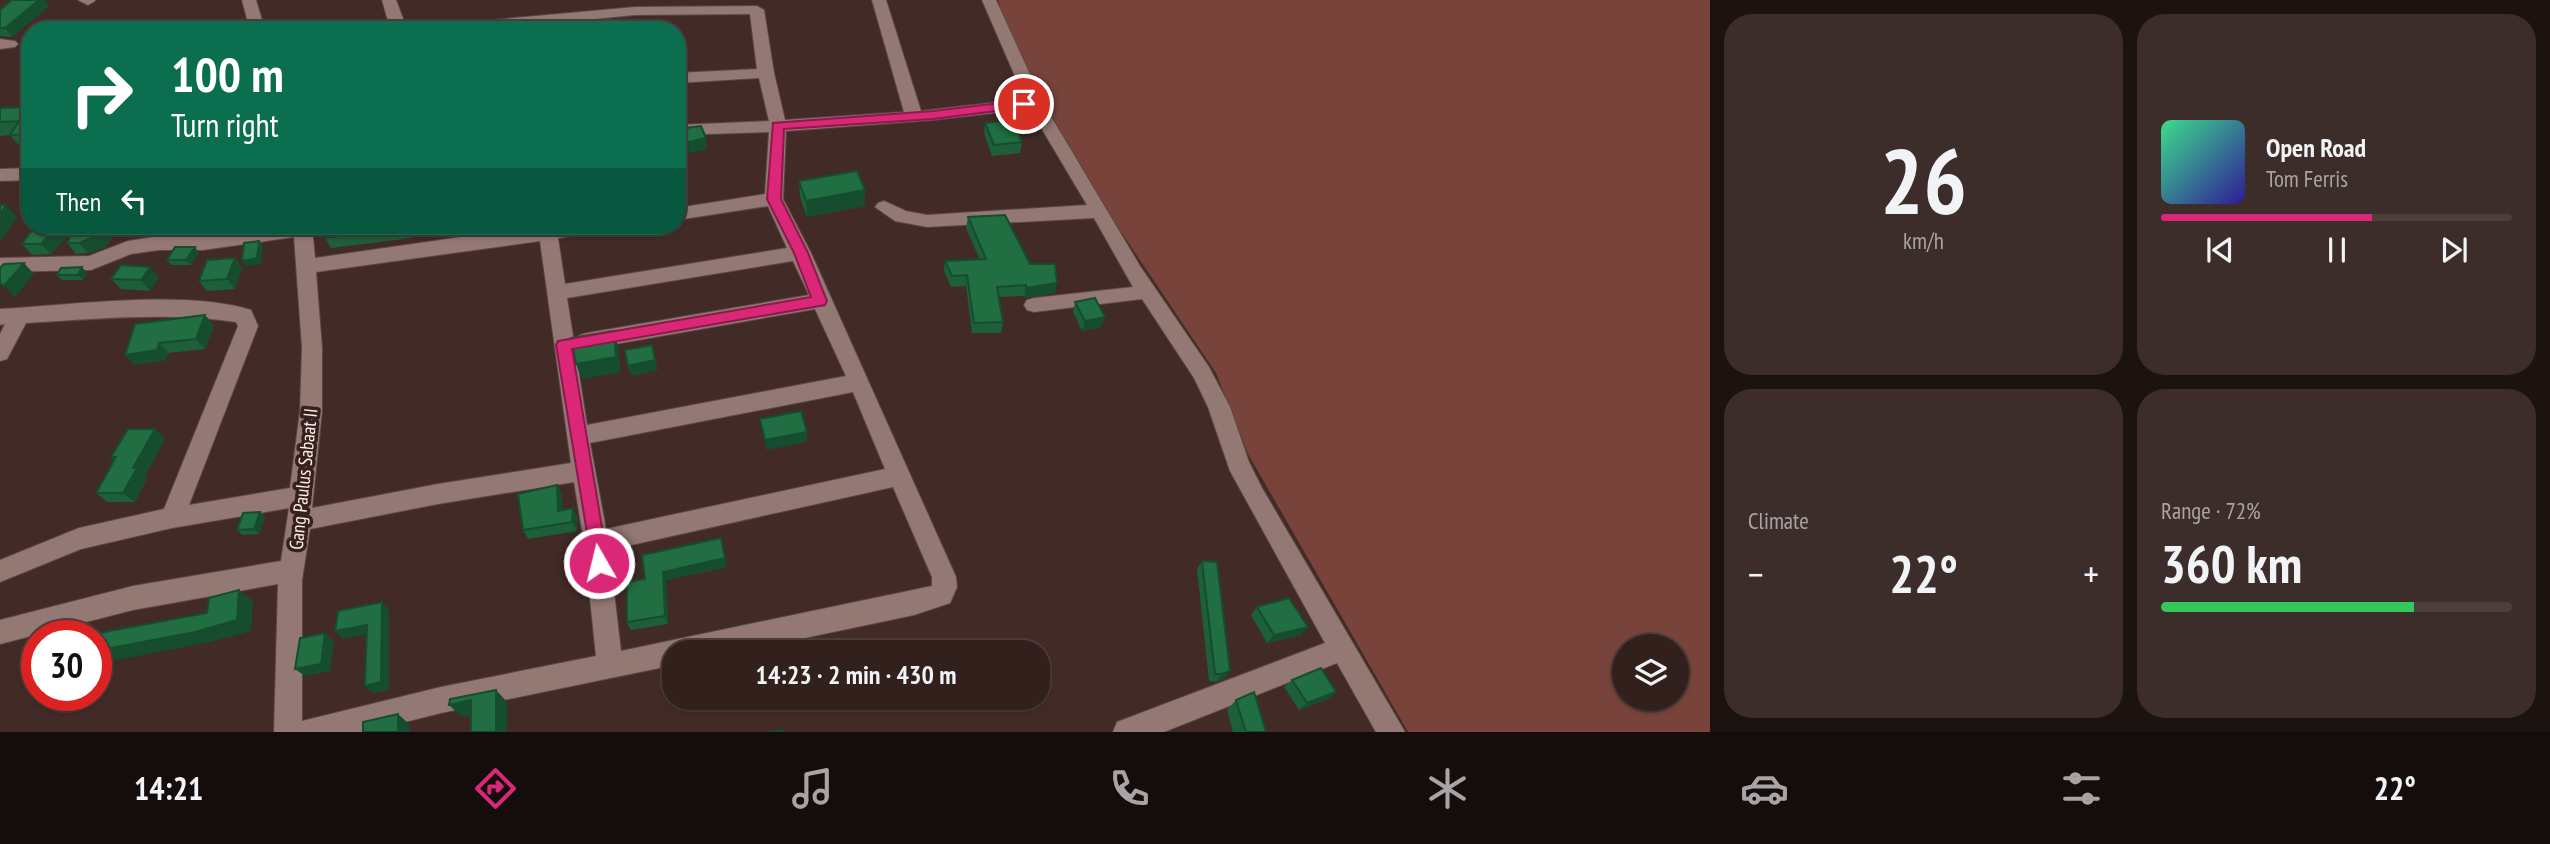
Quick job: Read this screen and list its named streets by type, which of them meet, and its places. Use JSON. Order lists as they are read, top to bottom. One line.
{"streets":{"street":["Gang Paulus Sabaat II"]},"page":{"tile":[["26","km/h"],"Climate",["Range · 72%","360 km"]],"turn":["100 m","Turn right"],"song":["Open Road","Tom Ferris"],"then":"Then","heat":["−","22°","+"],"limit":"30","trip":"14:23 · 2 min · 430 m","tabs":["14:21","22°"]}}
